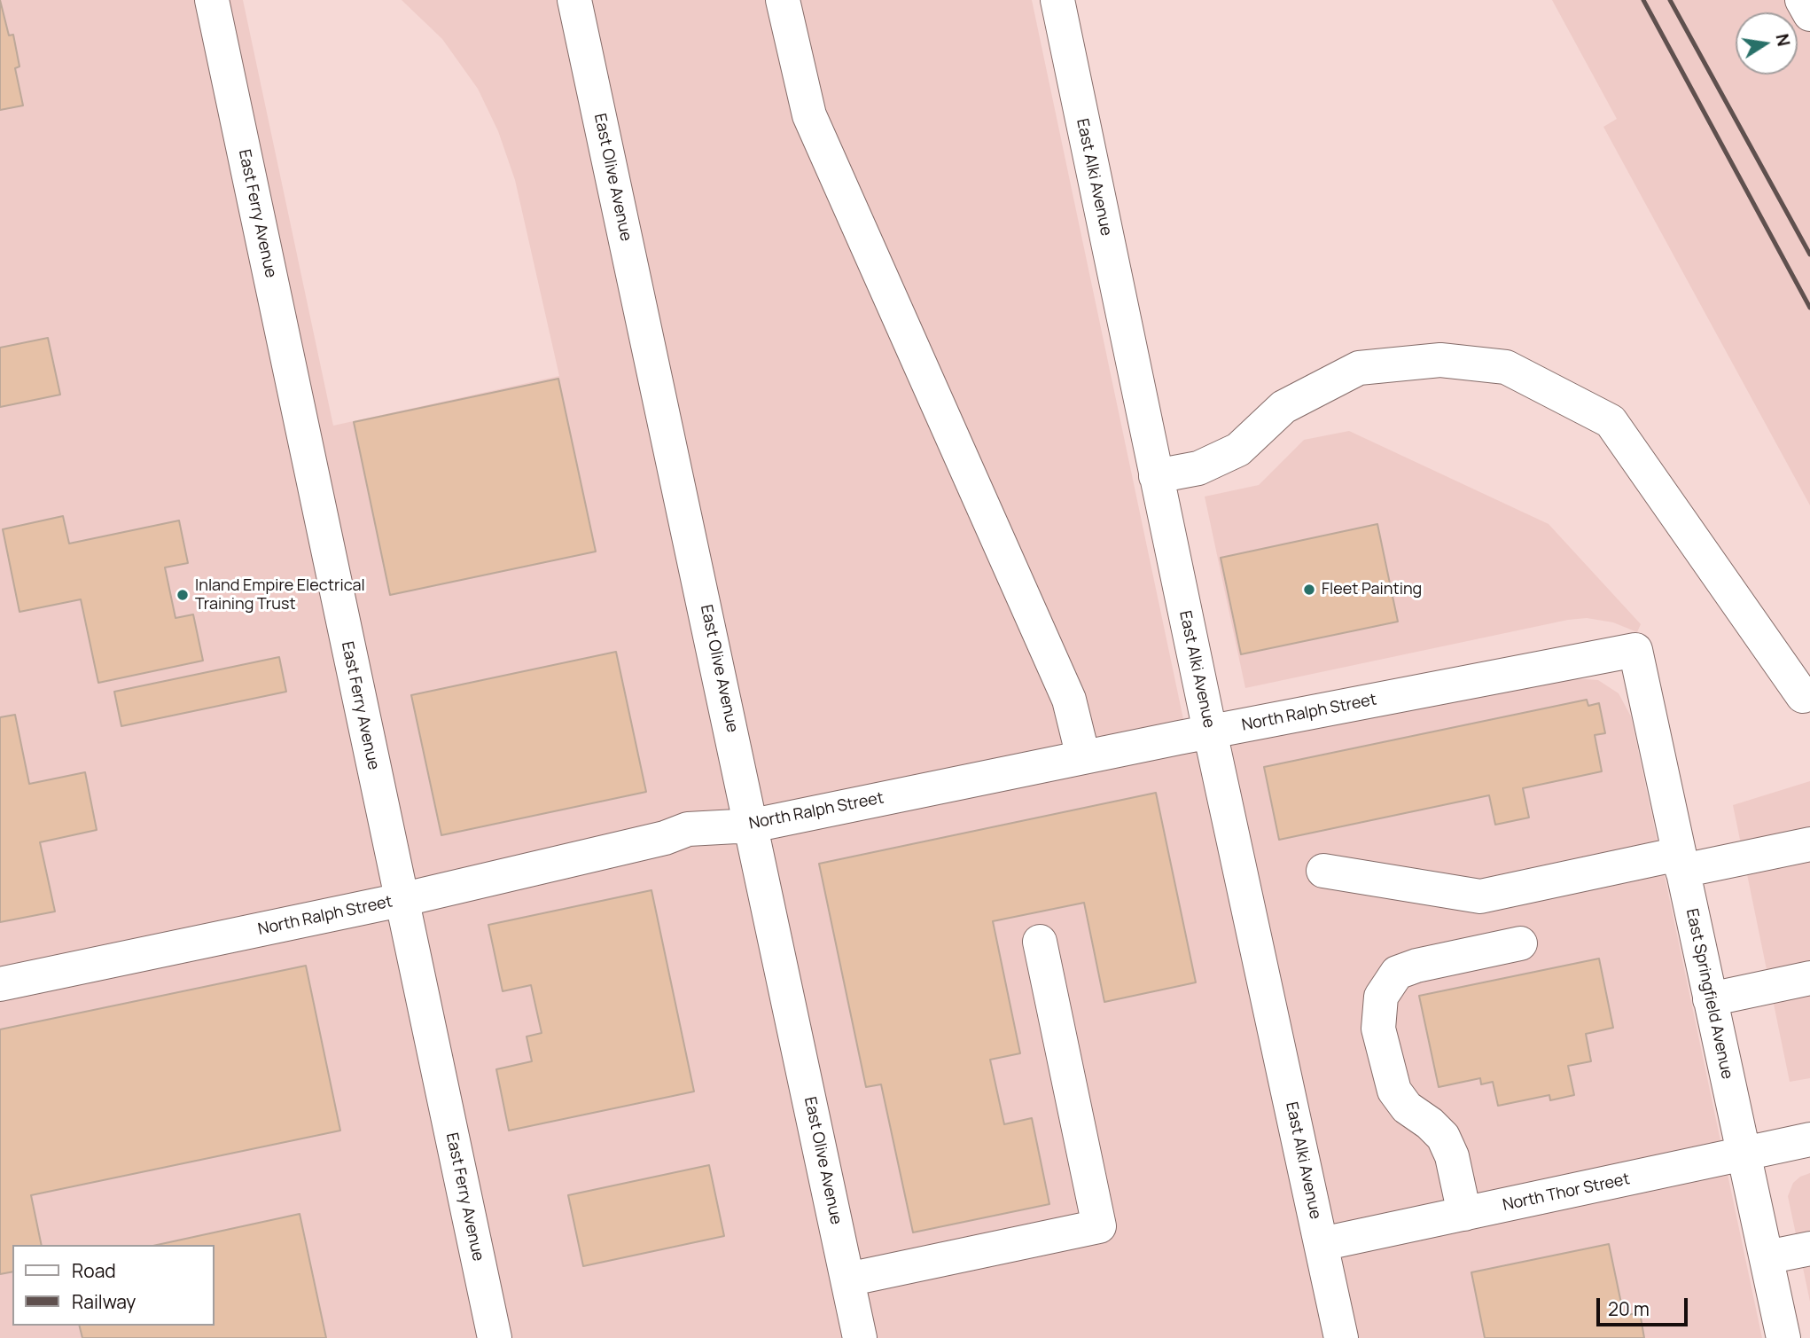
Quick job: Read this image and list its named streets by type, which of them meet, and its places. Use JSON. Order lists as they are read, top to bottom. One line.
{"streets":{"street":["East Olive Avenue","East Alki Avenue","East Ferry Avenue","North Ralph Street","East Springfield Avenue","North Thor Street"]},"crossings":[["East Olive Avenue","North Ralph Street"],["East Alki Avenue","North Ralph Street"],["East Alki Avenue","North Thor Street"],["East Ferry Avenue","North Ralph Street"],["North Ralph Street","East Springfield Avenue"],["East Springfield Avenue","North Thor Street"]],"places":["Fleet Painting","Inland Empire Electrical Training Trust"],"legend":["Road","Railway"],"scale_bar":"20 m","north":"right"}
